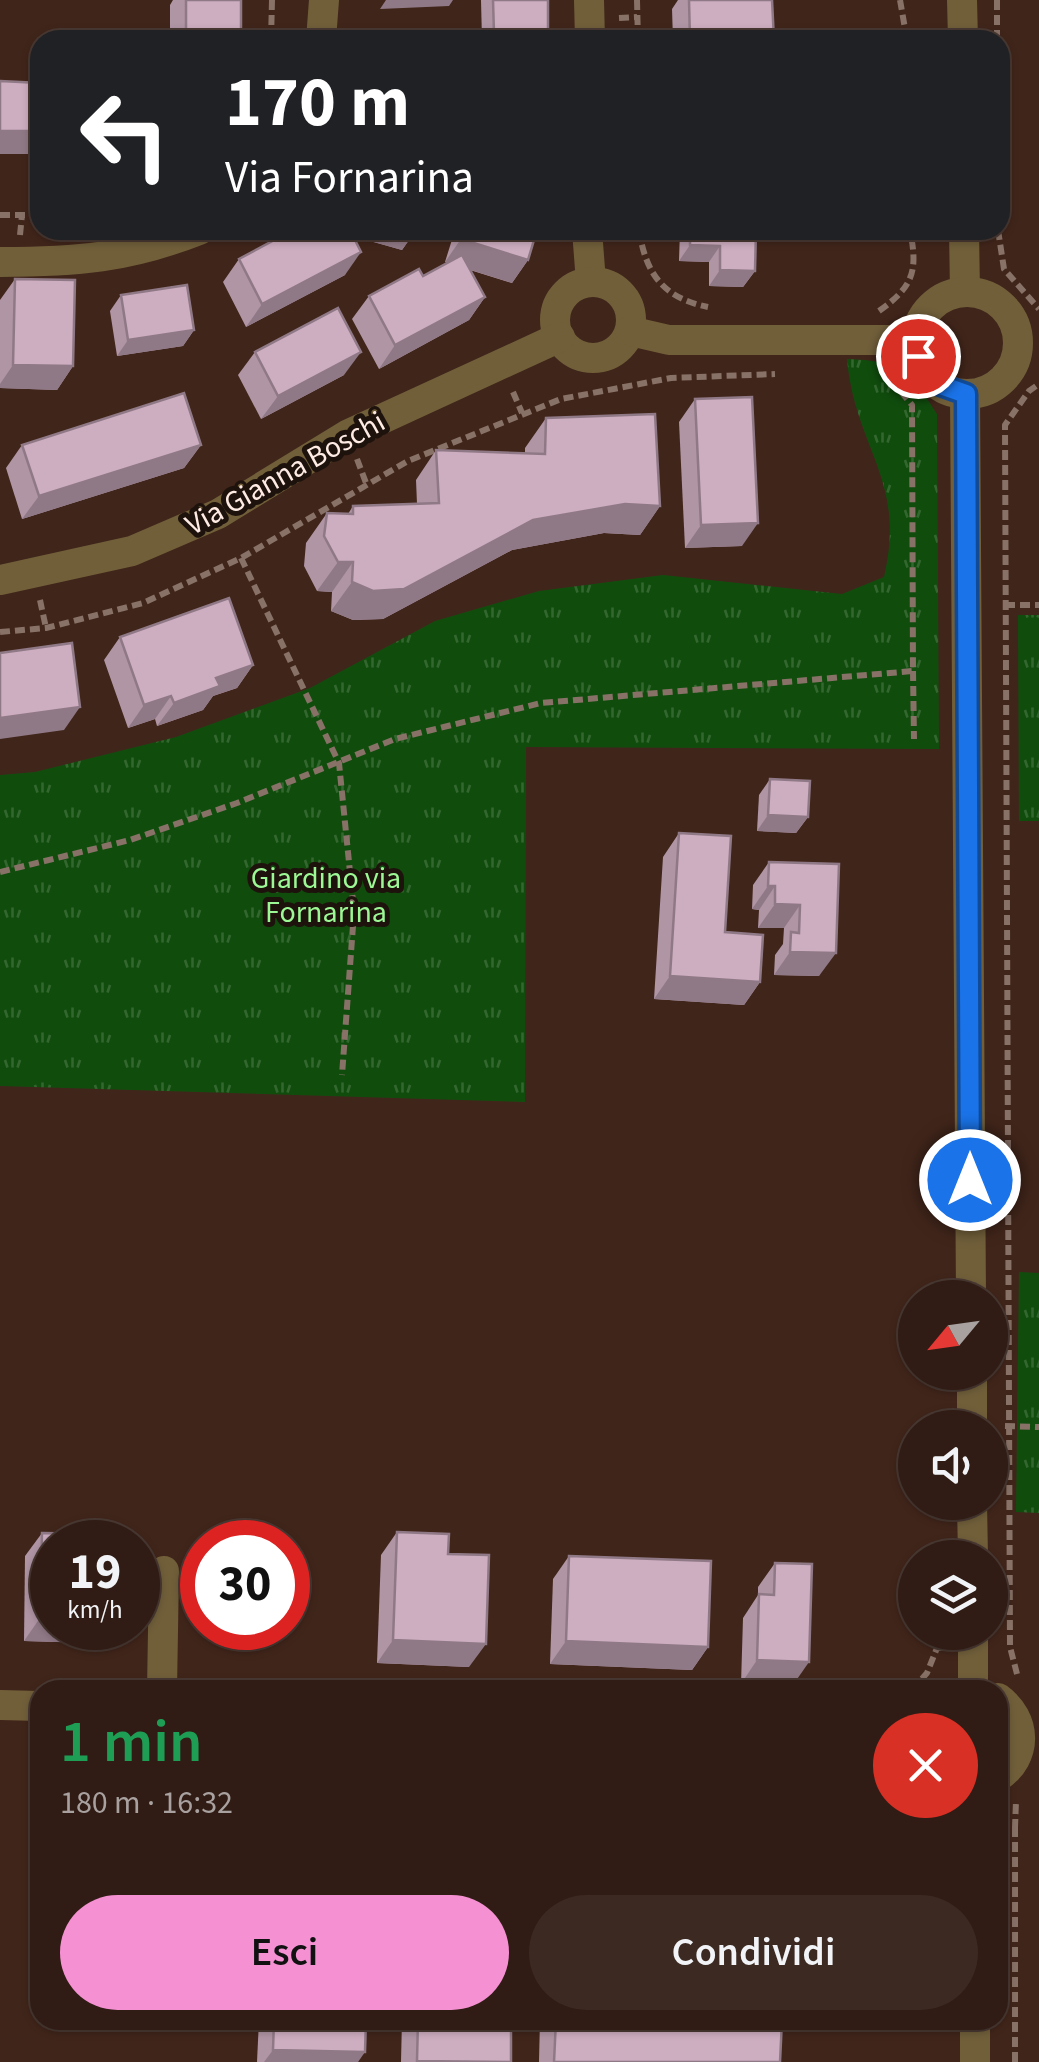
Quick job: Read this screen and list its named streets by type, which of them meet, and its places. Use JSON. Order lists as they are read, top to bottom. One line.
{"streets":{"street":["Via Gianna Boschi"]},"parks":["Giardino via Fornarina"],"north":"bottom left","page":{"turn":["170 m","Via Fornarina"],"speed":"19 km/h","limit":"30","heading":["1 min","180 m · 16:32"],"buttons":["Esci","Condividi"]}}
